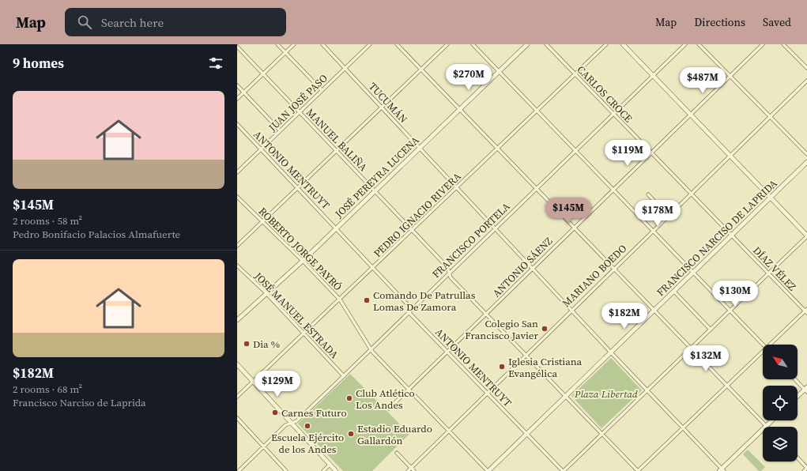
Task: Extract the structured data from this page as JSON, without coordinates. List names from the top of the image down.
{
  "streets": {
    "street": [
      "CARLOS CROCE",
      "JUAN JOSÉ PASO",
      "TUCUMÁN",
      "MANUEL BALIÑA",
      "ANTONIO MENTRUYT",
      "JOSÉ PEREYRA LUCENA",
      "PEDRO IGNACIO RIVERA",
      "FRANCISCO NARCISO DE LAPRIDA",
      "FRANCISCO PORTELA",
      "ROBERTO JORGE PAYRÓ",
      "ANTONIO SÁENZ",
      "DÍAZ VÉLEZ",
      "MARIANO BOEDO",
      "JOSÉ MANUEL ESTRADA"
    ]
  },
  "crossings": [
    ["CARLOS CROCE", "PEDRO IGNACIO RIVERA"],
    ["CARLOS CROCE", "FRANCISCO NARCISO DE LAPRIDA"],
    ["CARLOS CROCE", "FRANCISCO PORTELA"],
    ["CARLOS CROCE", "ANTONIO SÁENZ"],
    ["CARLOS CROCE", "DÍAZ VÉLEZ"],
    ["CARLOS CROCE", "MARIANO BOEDO"],
    ["JUAN JOSÉ PASO", "TUCUMÁN"],
    ["JUAN JOSÉ PASO", "MANUEL BALIÑA"],
    ["JUAN JOSÉ PASO", "ANTONIO MENTRUYT"],
    ["TUCUMÁN", "JOSÉ PEREYRA LUCENA"],
    ["TUCUMÁN", "PEDRO IGNACIO RIVERA"],
    ["TUCUMÁN", "FRANCISCO NARCISO DE LAPRIDA"],
    ["TUCUMÁN", "FRANCISCO PORTELA"],
    ["TUCUMÁN", "ANTONIO SÁENZ"],
    ["TUCUMÁN", "MARIANO BOEDO"],
    ["MANUEL BALIÑA", "JOSÉ PEREYRA LUCENA"],
    ["MANUEL BALIÑA", "PEDRO IGNACIO RIVERA"],
    ["MANUEL BALIÑA", "FRANCISCO NARCISO DE LAPRIDA"],
    ["MANUEL BALIÑA", "FRANCISCO PORTELA"],
    ["MANUEL BALIÑA", "ANTONIO SÁENZ"],
    ["MANUEL BALIÑA", "MARIANO BOEDO"],
    ["ANTONIO MENTRUYT", "JOSÉ PEREYRA LUCENA"],
    ["ANTONIO MENTRUYT", "PEDRO IGNACIO RIVERA"],
    ["ANTONIO MENTRUYT", "FRANCISCO NARCISO DE LAPRIDA"],
    ["ANTONIO MENTRUYT", "FRANCISCO PORTELA"],
    ["ANTONIO MENTRUYT", "ANTONIO SÁENZ"],
    ["ANTONIO MENTRUYT", "MARIANO BOEDO"],
    ["JOSÉ PEREYRA LUCENA", "ROBERTO JORGE PAYRÓ"],
    ["JOSÉ PEREYRA LUCENA", "JOSÉ MANUEL ESTRADA"],
    ["PEDRO IGNACIO RIVERA", "ROBERTO JORGE PAYRÓ"],
    ["PEDRO IGNACIO RIVERA", "JOSÉ MANUEL ESTRADA"],
    ["FRANCISCO NARCISO DE LAPRIDA", "ROBERTO JORGE PAYRÓ"],
    ["FRANCISCO NARCISO DE LAPRIDA", "DÍAZ VÉLEZ"],
    ["FRANCISCO PORTELA", "ROBERTO JORGE PAYRÓ"],
    ["FRANCISCO PORTELA", "JOSÉ MANUEL ESTRADA"],
    ["ROBERTO JORGE PAYRÓ", "ANTONIO SÁENZ"],
    ["ROBERTO JORGE PAYRÓ", "MARIANO BOEDO"]
  ],
  "parks": ["Plaza Libertad"],
  "places": [
    "Comando De Patrullas Lomas De Zamora",
    "Colegio San Francisco Javier",
    "Dia %",
    "Iglesia Cristiana Evangélica",
    "Club Atlético Los Andes",
    "Carnes Futuro",
    "Escuela Ejército de los Andes",
    "Estadio Eduardo Gallardón"
  ],
  "north": "top left",
  "page": {
    "header": "Map",
    "search": "Search here",
    "nav": ["Map", "Directions", "Saved"],
    "heading": "9 homes",
    "price": [
      "$270M",
      "$487M",
      "$119M",
      "$145M",
      "$178M",
      "$130M",
      "$182M",
      "$132M",
      "$129M"
    ],
    "list": [
      {
        "name": "$145M",
        "note": "2 rooms · 58 m² · Pedro Bonifacio Palacios Almafuerte"
      },
      {
        "name": "$182M",
        "note": "2 rooms · 68 m² · Francisco Narciso de Laprida"
      }
    ]
  }
}
